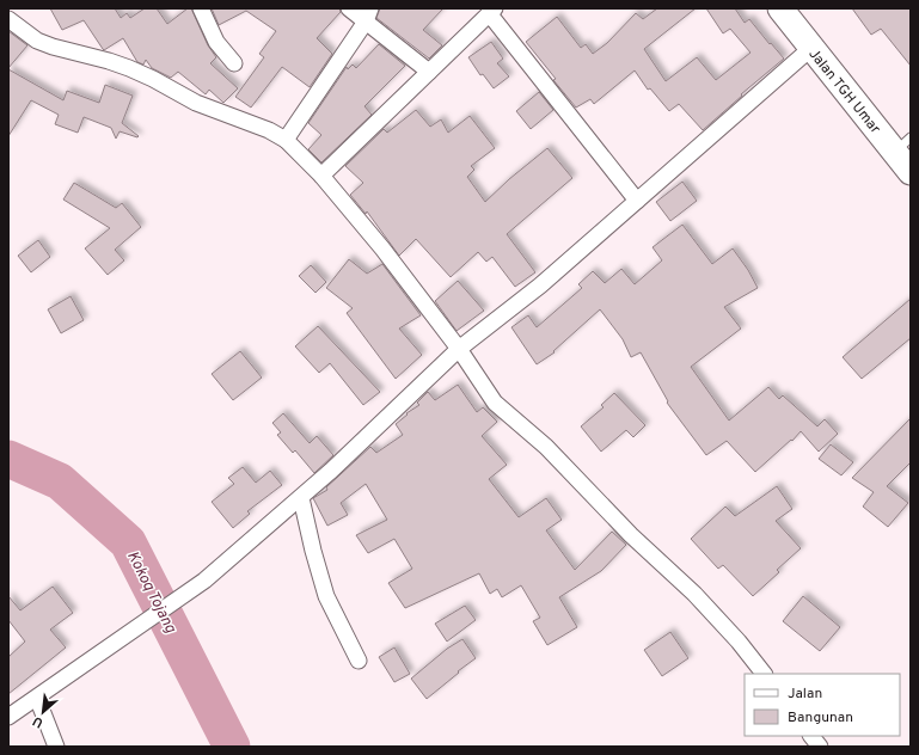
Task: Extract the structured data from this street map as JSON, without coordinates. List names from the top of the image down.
{
  "streets": {
    "main road": ["Jalan TGH Umar"]
  },
  "water": ["Kokoq Tojang"],
  "legend": ["Jalan", "Bangunan"],
  "north": "bottom left"
}
